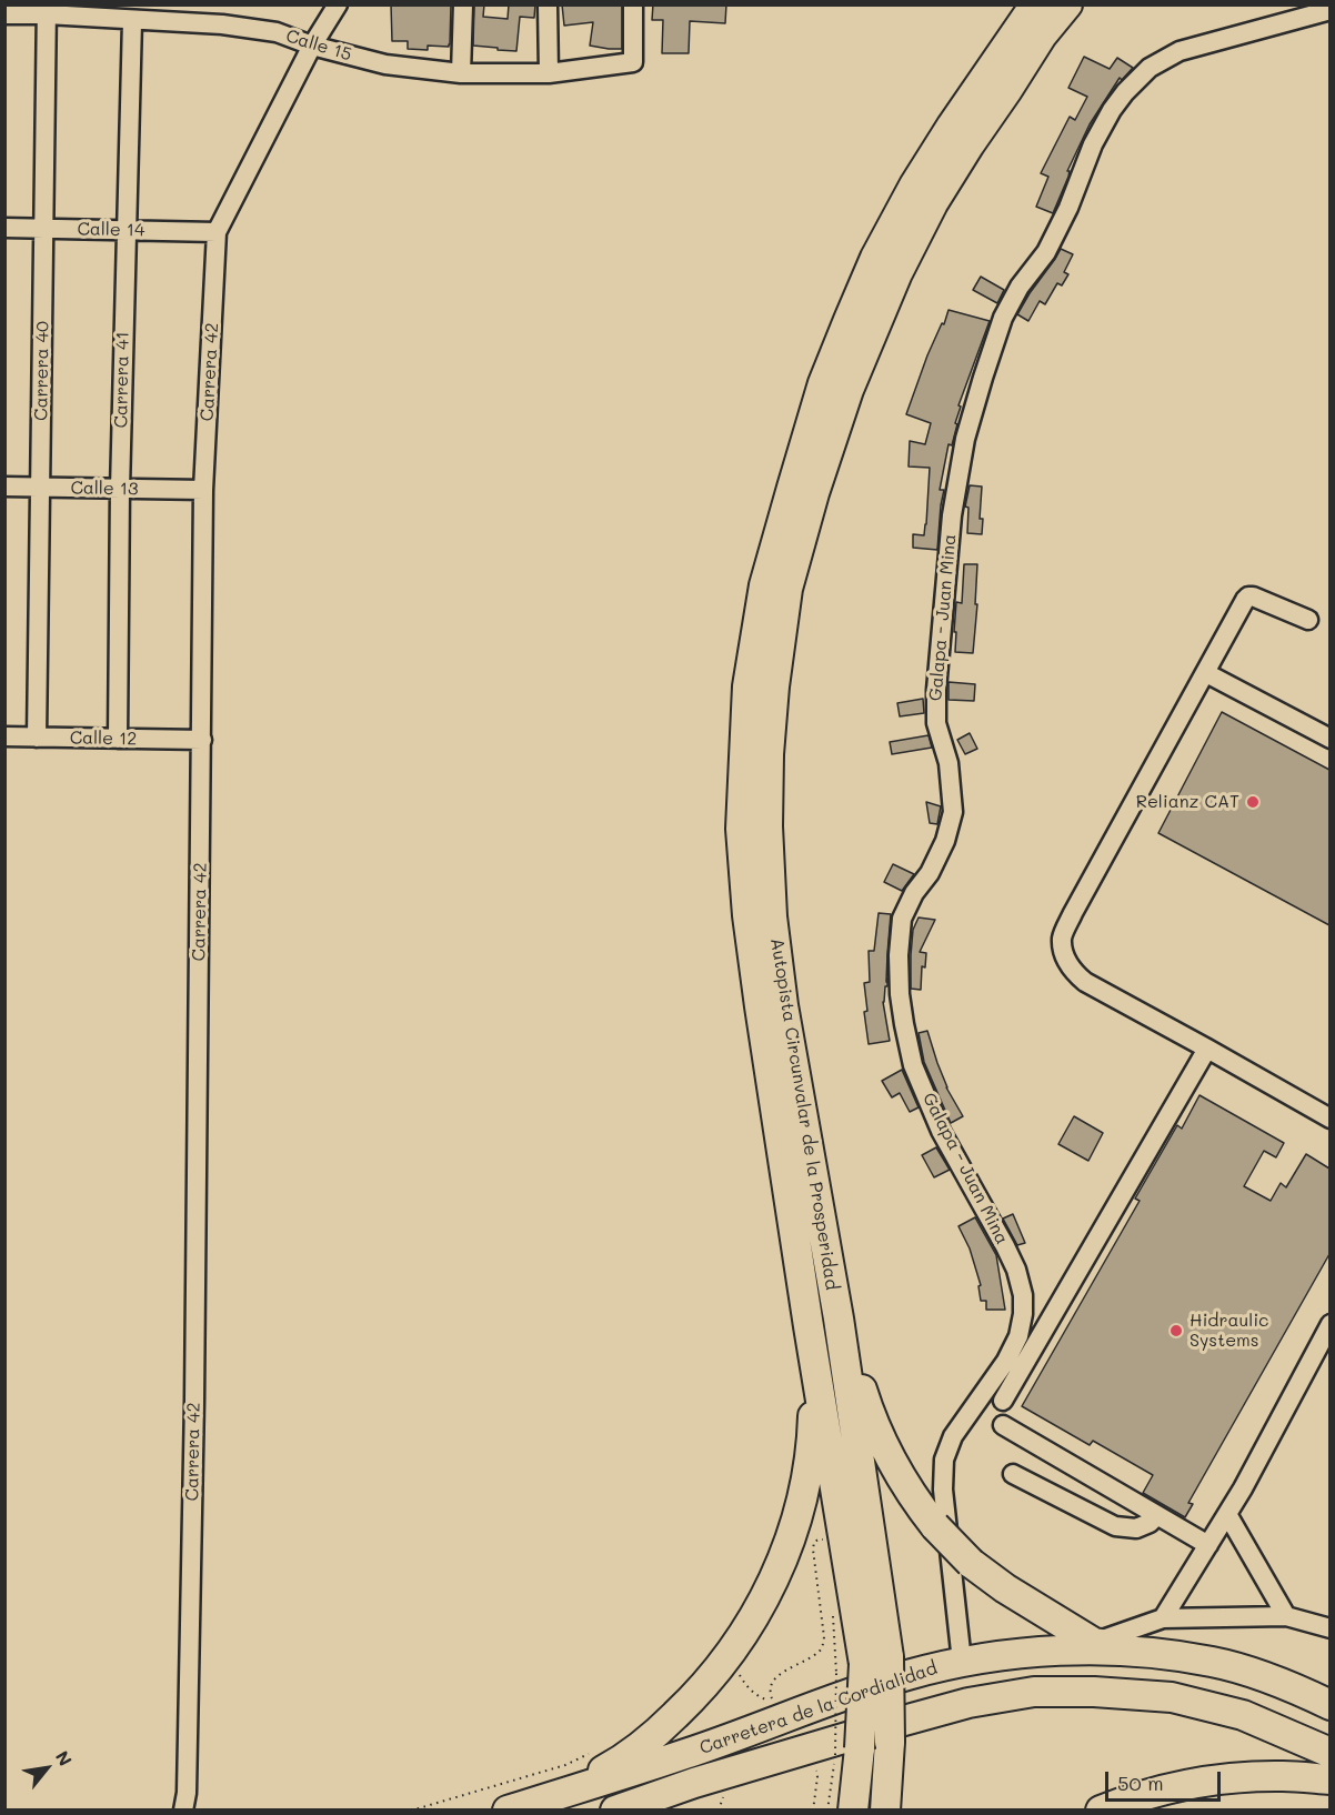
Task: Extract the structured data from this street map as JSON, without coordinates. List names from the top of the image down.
{
  "streets": {
    "highway": ["Autopista Circunvalar de la Prosperidad", "Carretera de la Cordialidad"],
    "street": [
      "Calle 15",
      "Calle 14",
      "Carrera 40",
      "Carrera 42",
      "Carrera 41",
      "Calle 13",
      "Galapa - Juan Mina",
      "Calle 12"
    ]
  },
  "crossings": [
    ["Calle 15", "Carrera 40"],
    ["Calle 15", "Carrera 42"],
    ["Calle 15", "Carrera 41"],
    ["Calle 14", "Carrera 40"],
    ["Calle 14", "Carrera 42"],
    ["Calle 14", "Carrera 41"],
    ["Carrera 40", "Calle 13"],
    ["Carrera 40", "Calle 12"],
    ["Carrera 42", "Calle 13"],
    ["Carrera 42", "Calle 12"],
    ["Carrera 41", "Calle 13"],
    ["Carrera 41", "Calle 12"],
    ["Galapa - Juan Mina", "Carretera de la Cordialidad"]
  ],
  "places": ["Relianz CAT", "Hidraulic Systems"],
  "scale_bar": "50 m",
  "north": "top right"
}
